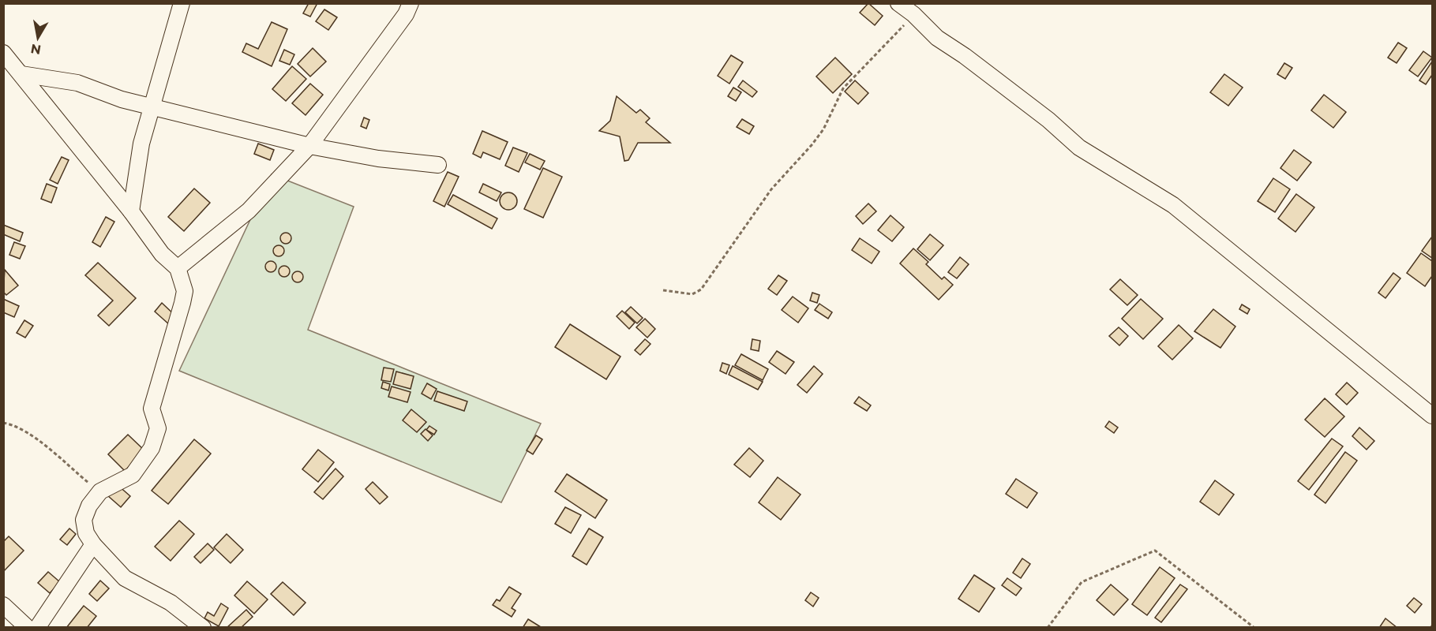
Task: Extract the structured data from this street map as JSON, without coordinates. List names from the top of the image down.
{
  "north": "bottom"
}
